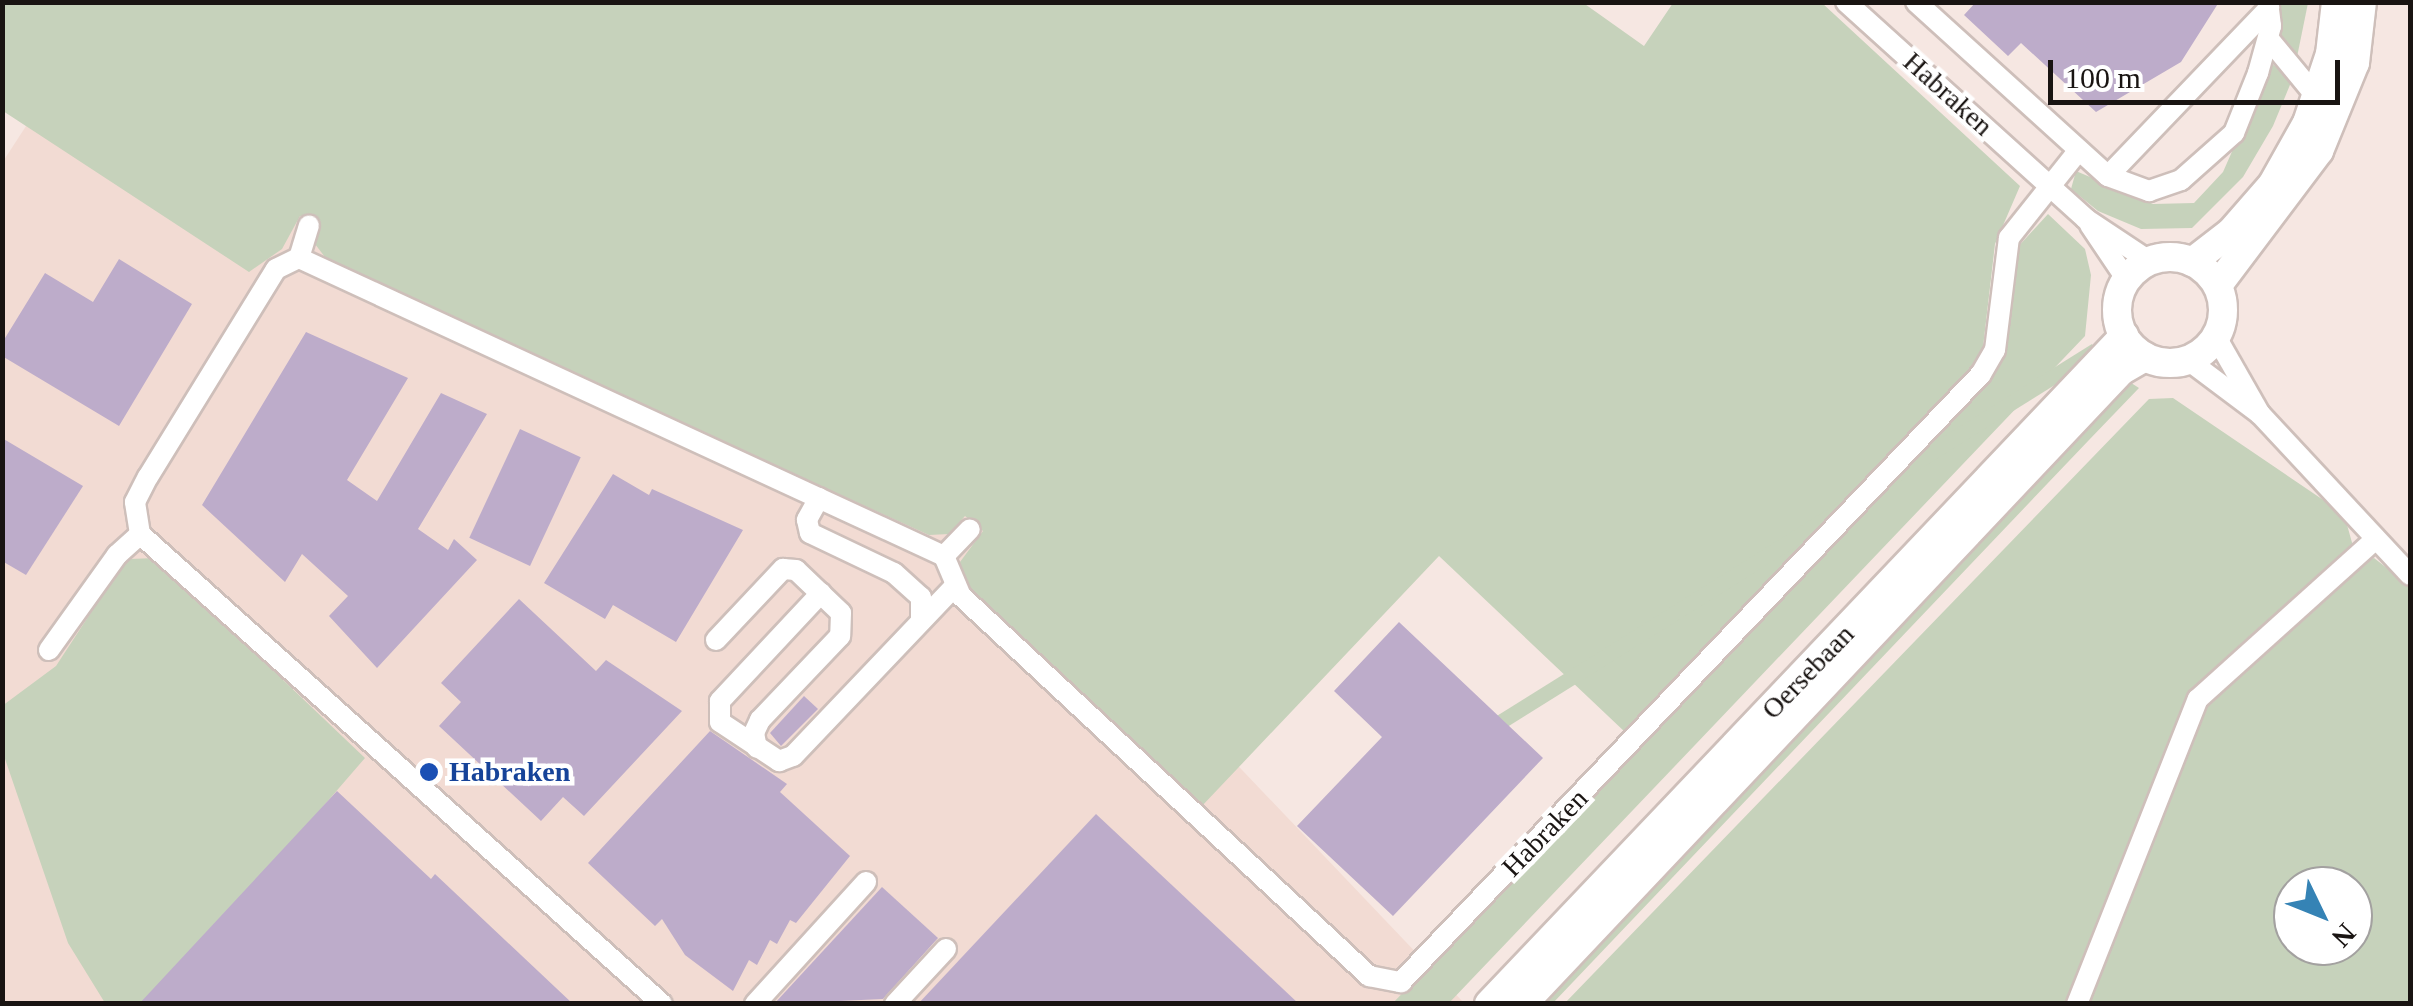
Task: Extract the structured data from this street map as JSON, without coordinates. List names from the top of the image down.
{
  "streets": {
    "main road": ["Oersebaan"],
    "street": ["Habraken"]
  },
  "crossings": [
    ["Habraken", "Oersebaan"]
  ],
  "places": ["Habraken"],
  "scale_bar": "100 m",
  "north": "bottom right"
}
